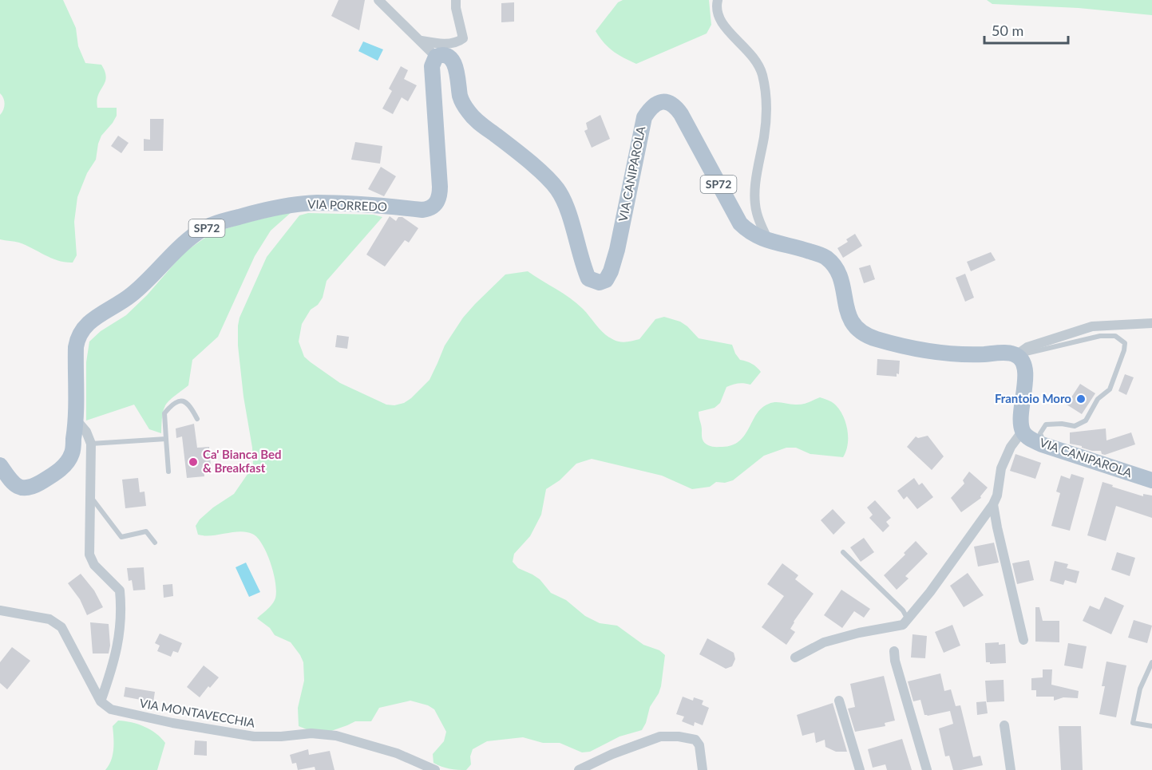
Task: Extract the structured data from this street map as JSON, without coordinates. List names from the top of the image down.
{
  "streets": {
    "main road": ["VIA CANIPAROLA", "SP72", "VIA PORREDO"],
    "street": ["VIA MONTAVECCHIA"]
  },
  "crossings": [
    ["VIA CANIPAROLA", "VIA PORREDO"]
  ],
  "places": ["Frantoio Moro", "Ca' Bianca Bed & Breakfast"],
  "scale_bar": "50 m"
}
